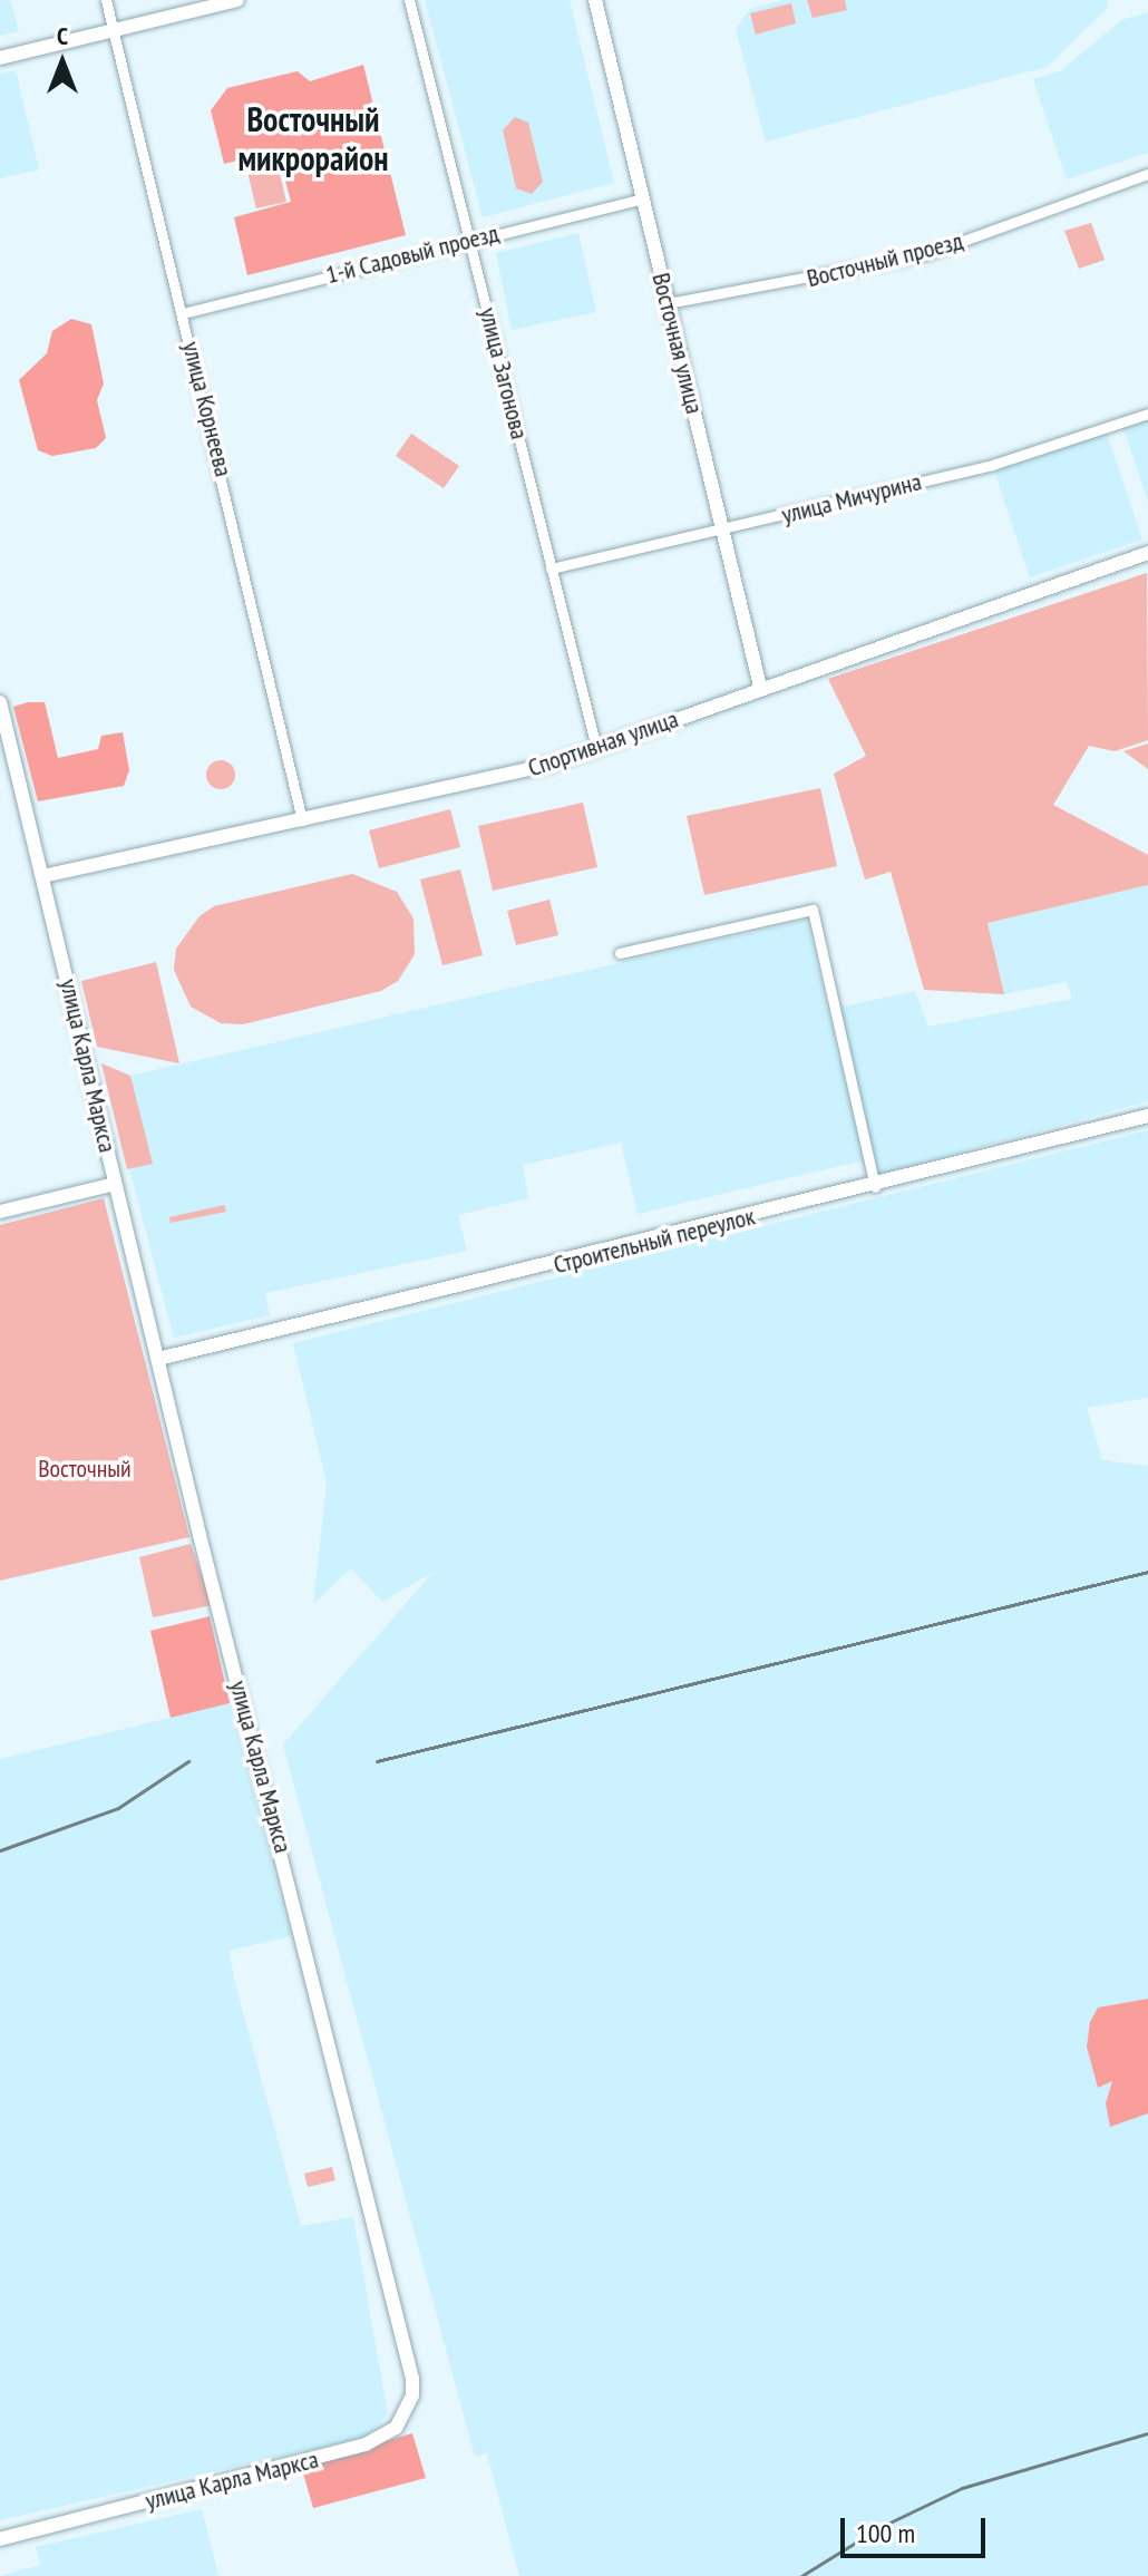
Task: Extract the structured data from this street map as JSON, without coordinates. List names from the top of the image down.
{
  "streets": {
    "street": [
      "1-й Садовый проезд",
      "Восточный проезд",
      "Восточная улица",
      "улица Загонова",
      "улица Корнеева",
      "улица Мичурина",
      "Спортивная улица",
      "улица Карла Маркса",
      "Строительный переулок"
    ]
  },
  "crossings": [
    ["1-й Садовый проезд", "Восточная улица"],
    ["1-й Садовый проезд", "улица Загонова"],
    ["1-й Садовый проезд", "улица Корнеева"],
    ["Восточный проезд", "Восточная улица"],
    ["Восточная улица", "улица Мичурина"],
    ["Восточная улица", "Спортивная улица"],
    ["улица Загонова", "улица Мичурина"],
    ["улица Загонова", "Спортивная улица"],
    ["улица Корнеева", "Спортивная улица"],
    ["Спортивная улица", "улица Карла Маркса"],
    ["улица Карла Маркса", "Строительный переулок"]
  ],
  "districts": ["Восточный микрорайон"],
  "parks": ["Восточный"],
  "scale_bar": "100 m",
  "north": "top"
}
